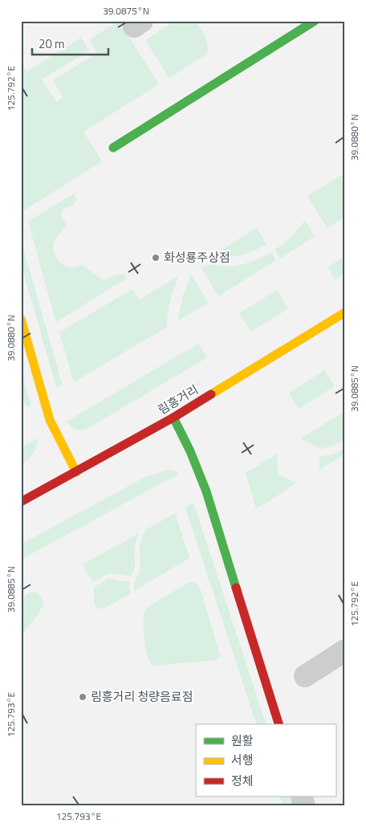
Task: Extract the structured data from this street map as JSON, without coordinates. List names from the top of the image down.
{
  "streets": {
    "street": ["림흥거리"]
  },
  "places": ["화성룡주상점", "림흥거리 청량음료점"],
  "legend": ["원활", "서행", "정체"],
  "scale_bar": "20 m",
  "coordinates": [
    "39.0875°N",
    "125.792°E",
    "39.0880°N",
    "39.0885°N",
    "125.793°E"
  ]
}
